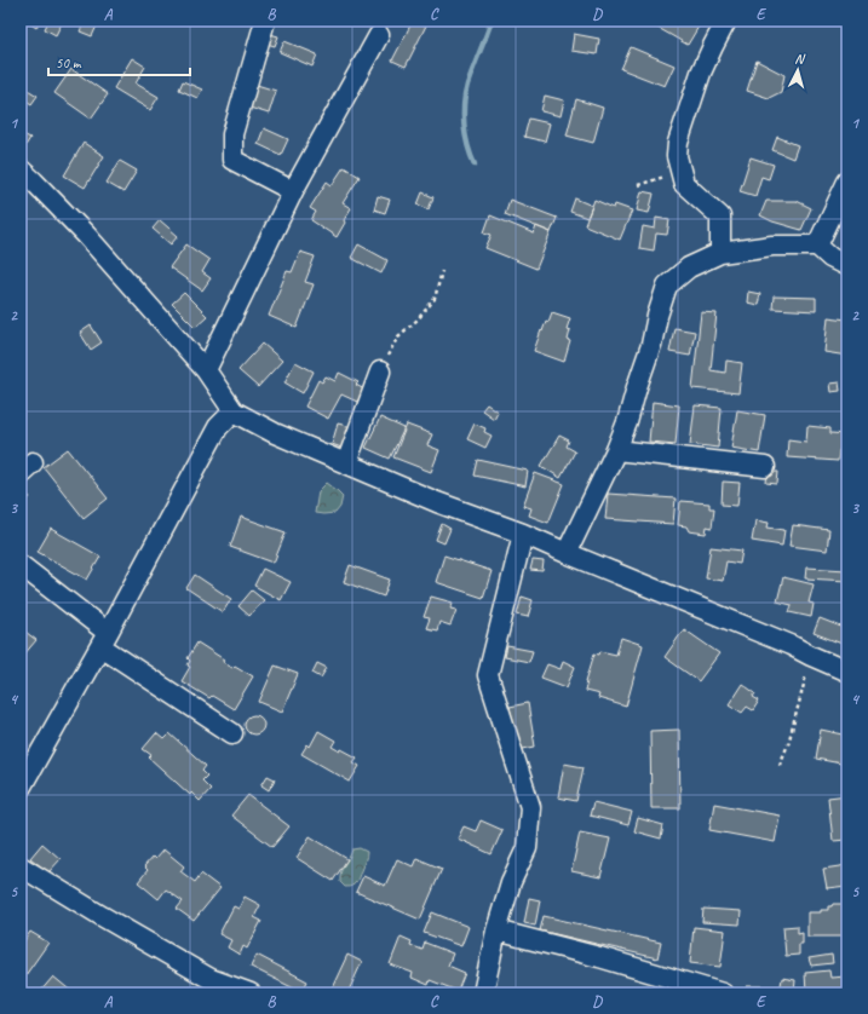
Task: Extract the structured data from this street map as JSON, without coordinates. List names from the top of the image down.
{
  "scale_bar": "50 m",
  "north": "top",
  "grid": {
    "columns": [
      "A",
      "B",
      "C",
      "D",
      "E"
    ],
    "rows": [
      "1",
      "2",
      "3",
      "4",
      "5"
    ]
  }
}
